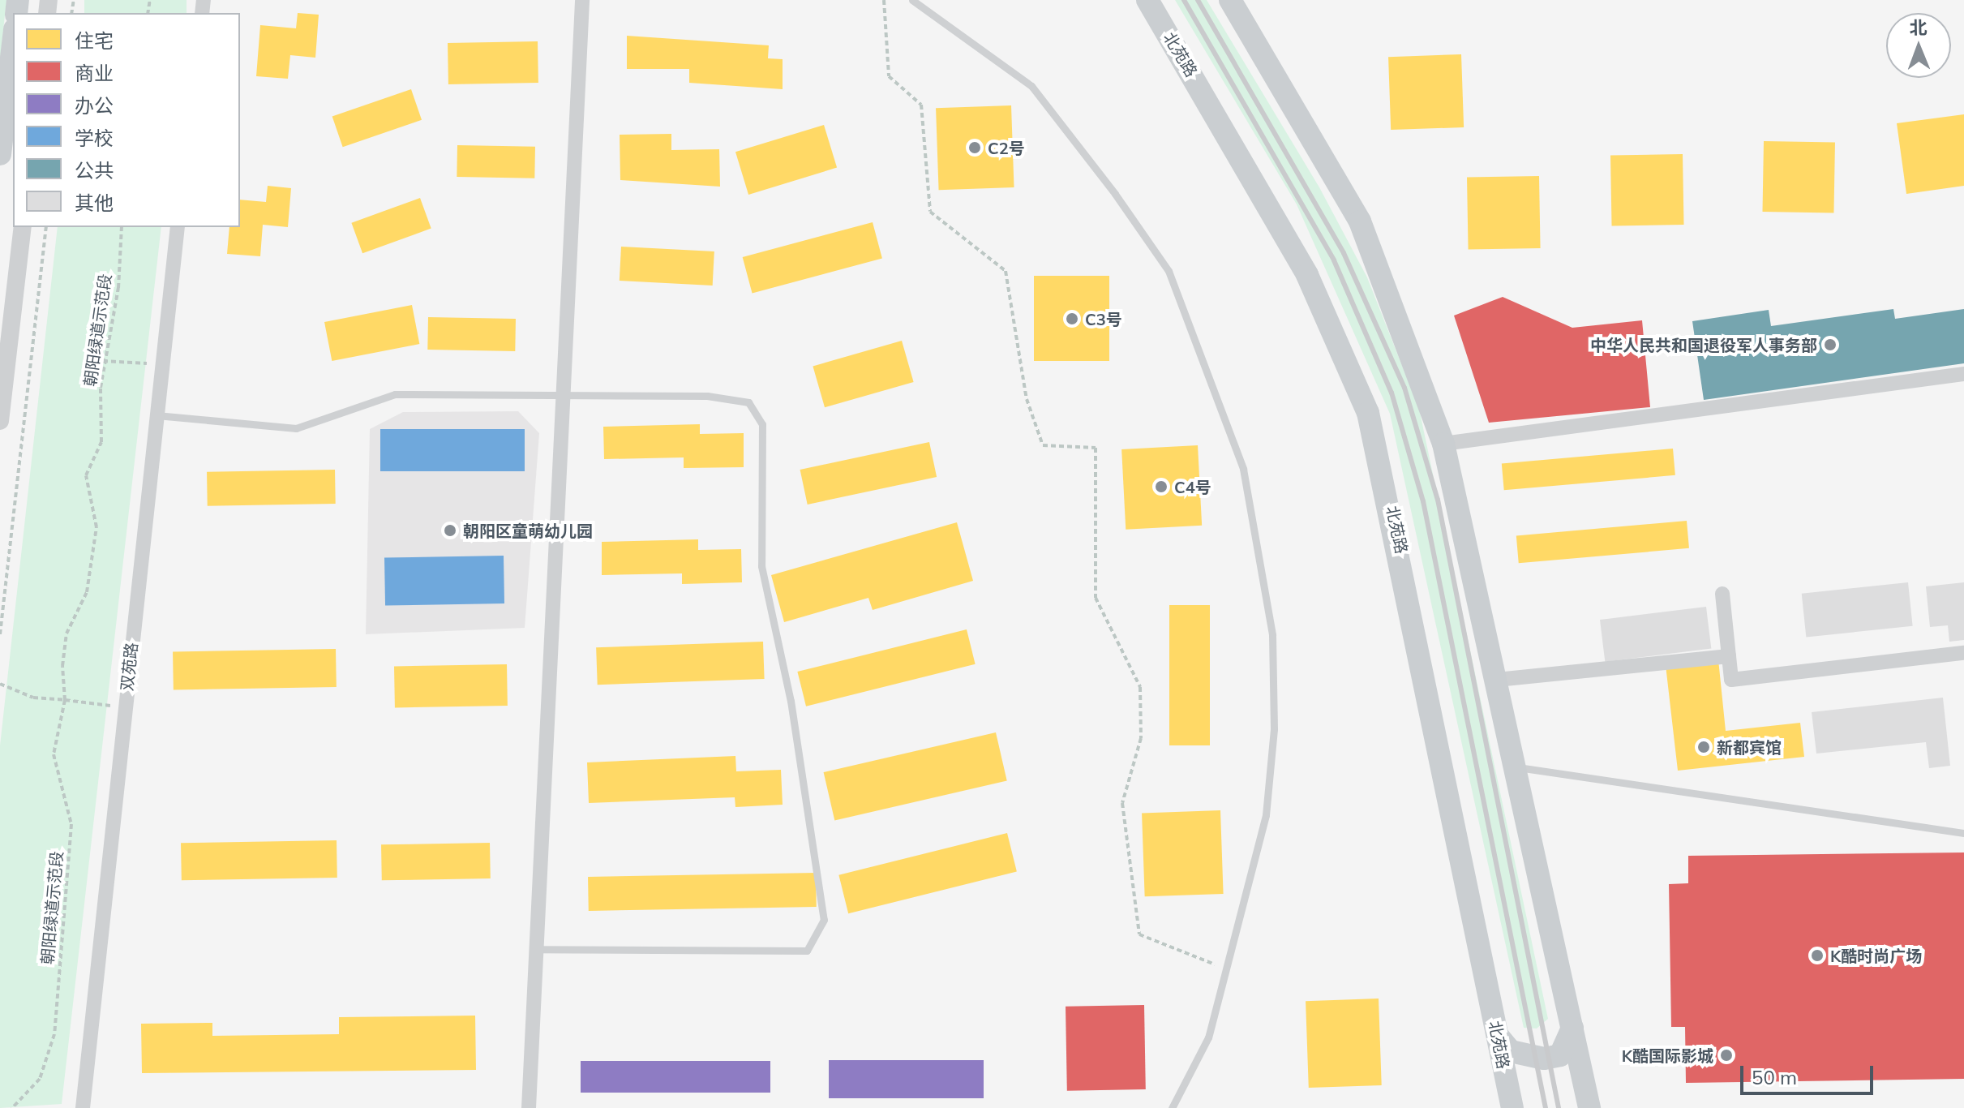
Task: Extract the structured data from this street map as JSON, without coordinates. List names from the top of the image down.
{
  "streets": {
    "main road": ["北苑路"],
    "street": ["双苑路"],
    "path": ["朝阳绿道示范段"]
  },
  "places": [
    "C2号",
    "C3号",
    "中华人民共和国退役军人事务部",
    "C4号",
    "朝阳区童萌幼儿园",
    "新都宾馆",
    "K酷时尚广场",
    "K酷国际影城"
  ],
  "legend": [
    "住宅",
    "商业",
    "办公",
    "学校",
    "公共",
    "其他"
  ],
  "scale_bar": "50 m",
  "north": "top"
}
